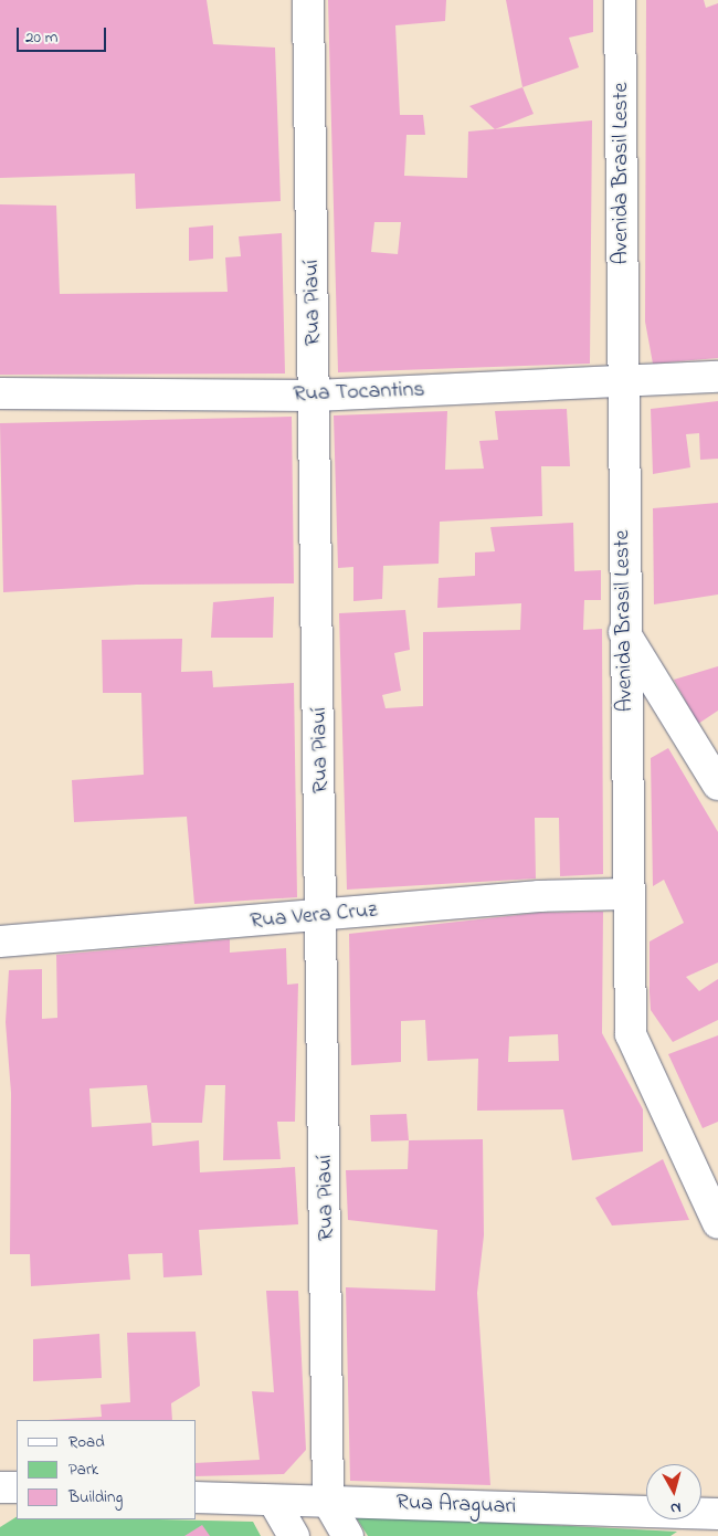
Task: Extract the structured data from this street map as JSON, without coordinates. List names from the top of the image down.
{
  "streets": {
    "street": [
      "Avenida Brasil Leste",
      "Rua Piauí",
      "Rua Tocantins",
      "Rua Vera Cruz",
      "Rua Araguari"
    ]
  },
  "crossings": [
    ["Avenida Brasil Leste", "Rua Tocantins"],
    ["Avenida Brasil Leste", "Rua Vera Cruz"],
    ["Rua Piauí", "Rua Tocantins"],
    ["Rua Piauí", "Rua Vera Cruz"],
    ["Rua Piauí", "Rua Araguari"]
  ],
  "legend": ["Road", "Park", "Building"],
  "scale_bar": "20 m",
  "north": "bottom"
}
